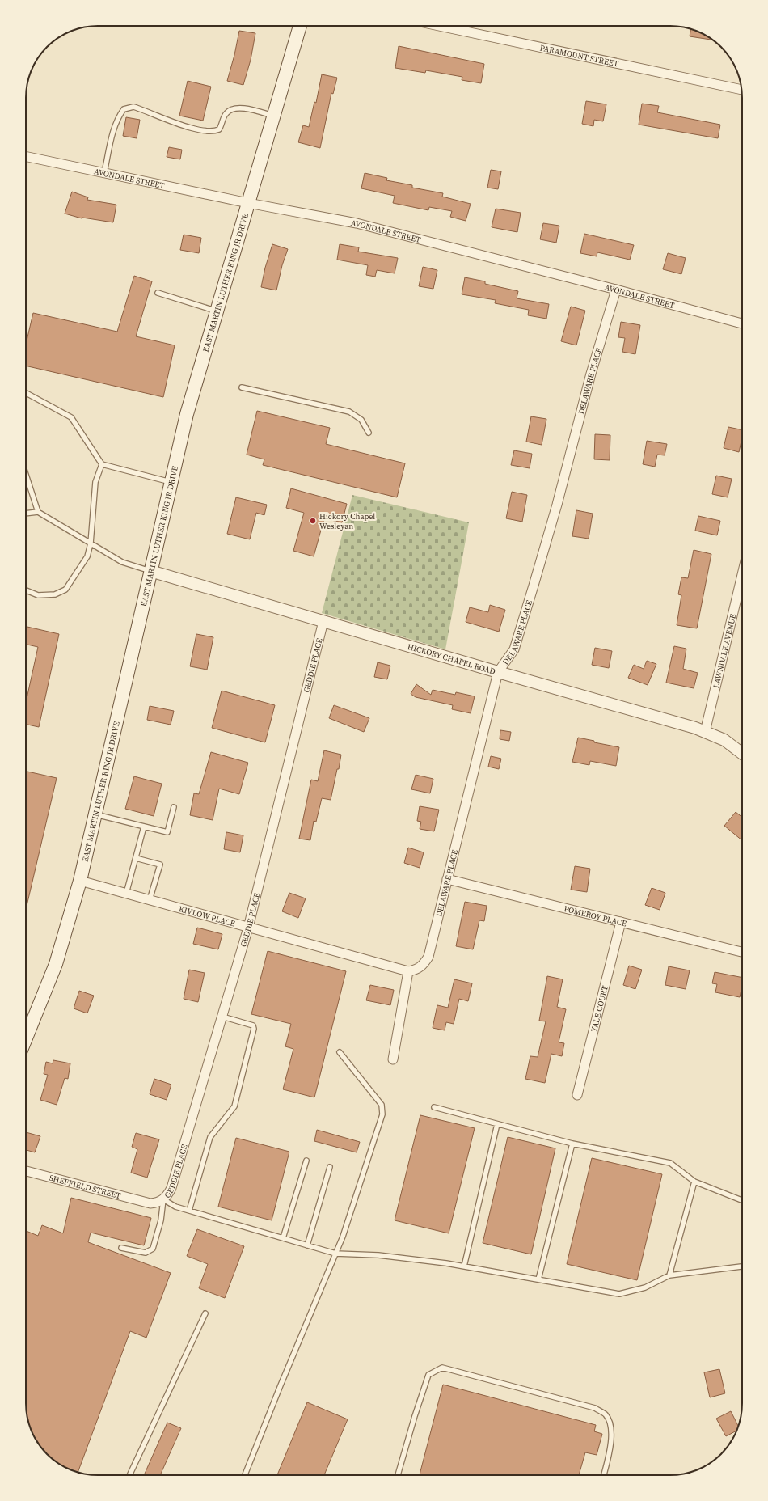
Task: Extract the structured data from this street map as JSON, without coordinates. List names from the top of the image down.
{
  "streets": {
    "main road": ["EAST MARTIN LUTHER KING JR DRIVE"],
    "street": [
      "PARAMOUNT STREET",
      "AVONDALE STREET",
      "DELAWARE PLACE",
      "LAWNDALE AVENUE",
      "HICKORY CHAPEL ROAD",
      "GEDDIE PLACE",
      "KIVLOW PLACE",
      "POMEROY PLACE",
      "YALE COURT",
      "SHEFFIELD STREET"
    ]
  },
  "crossings": [
    ["AVONDALE STREET", "EAST MARTIN LUTHER KING JR DRIVE"],
    ["AVONDALE STREET", "DELAWARE PLACE"],
    ["EAST MARTIN LUTHER KING JR DRIVE", "HICKORY CHAPEL ROAD"],
    ["EAST MARTIN LUTHER KING JR DRIVE", "KIVLOW PLACE"],
    ["DELAWARE PLACE", "HICKORY CHAPEL ROAD"],
    ["DELAWARE PLACE", "KIVLOW PLACE"],
    ["DELAWARE PLACE", "POMEROY PLACE"],
    ["LAWNDALE AVENUE", "HICKORY CHAPEL ROAD"],
    ["HICKORY CHAPEL ROAD", "GEDDIE PLACE"],
    ["GEDDIE PLACE", "KIVLOW PLACE"],
    ["GEDDIE PLACE", "SHEFFIELD STREET"],
    ["POMEROY PLACE", "YALE COURT"]
  ],
  "places": ["Hickory Chapel Wesleyan"]
}
